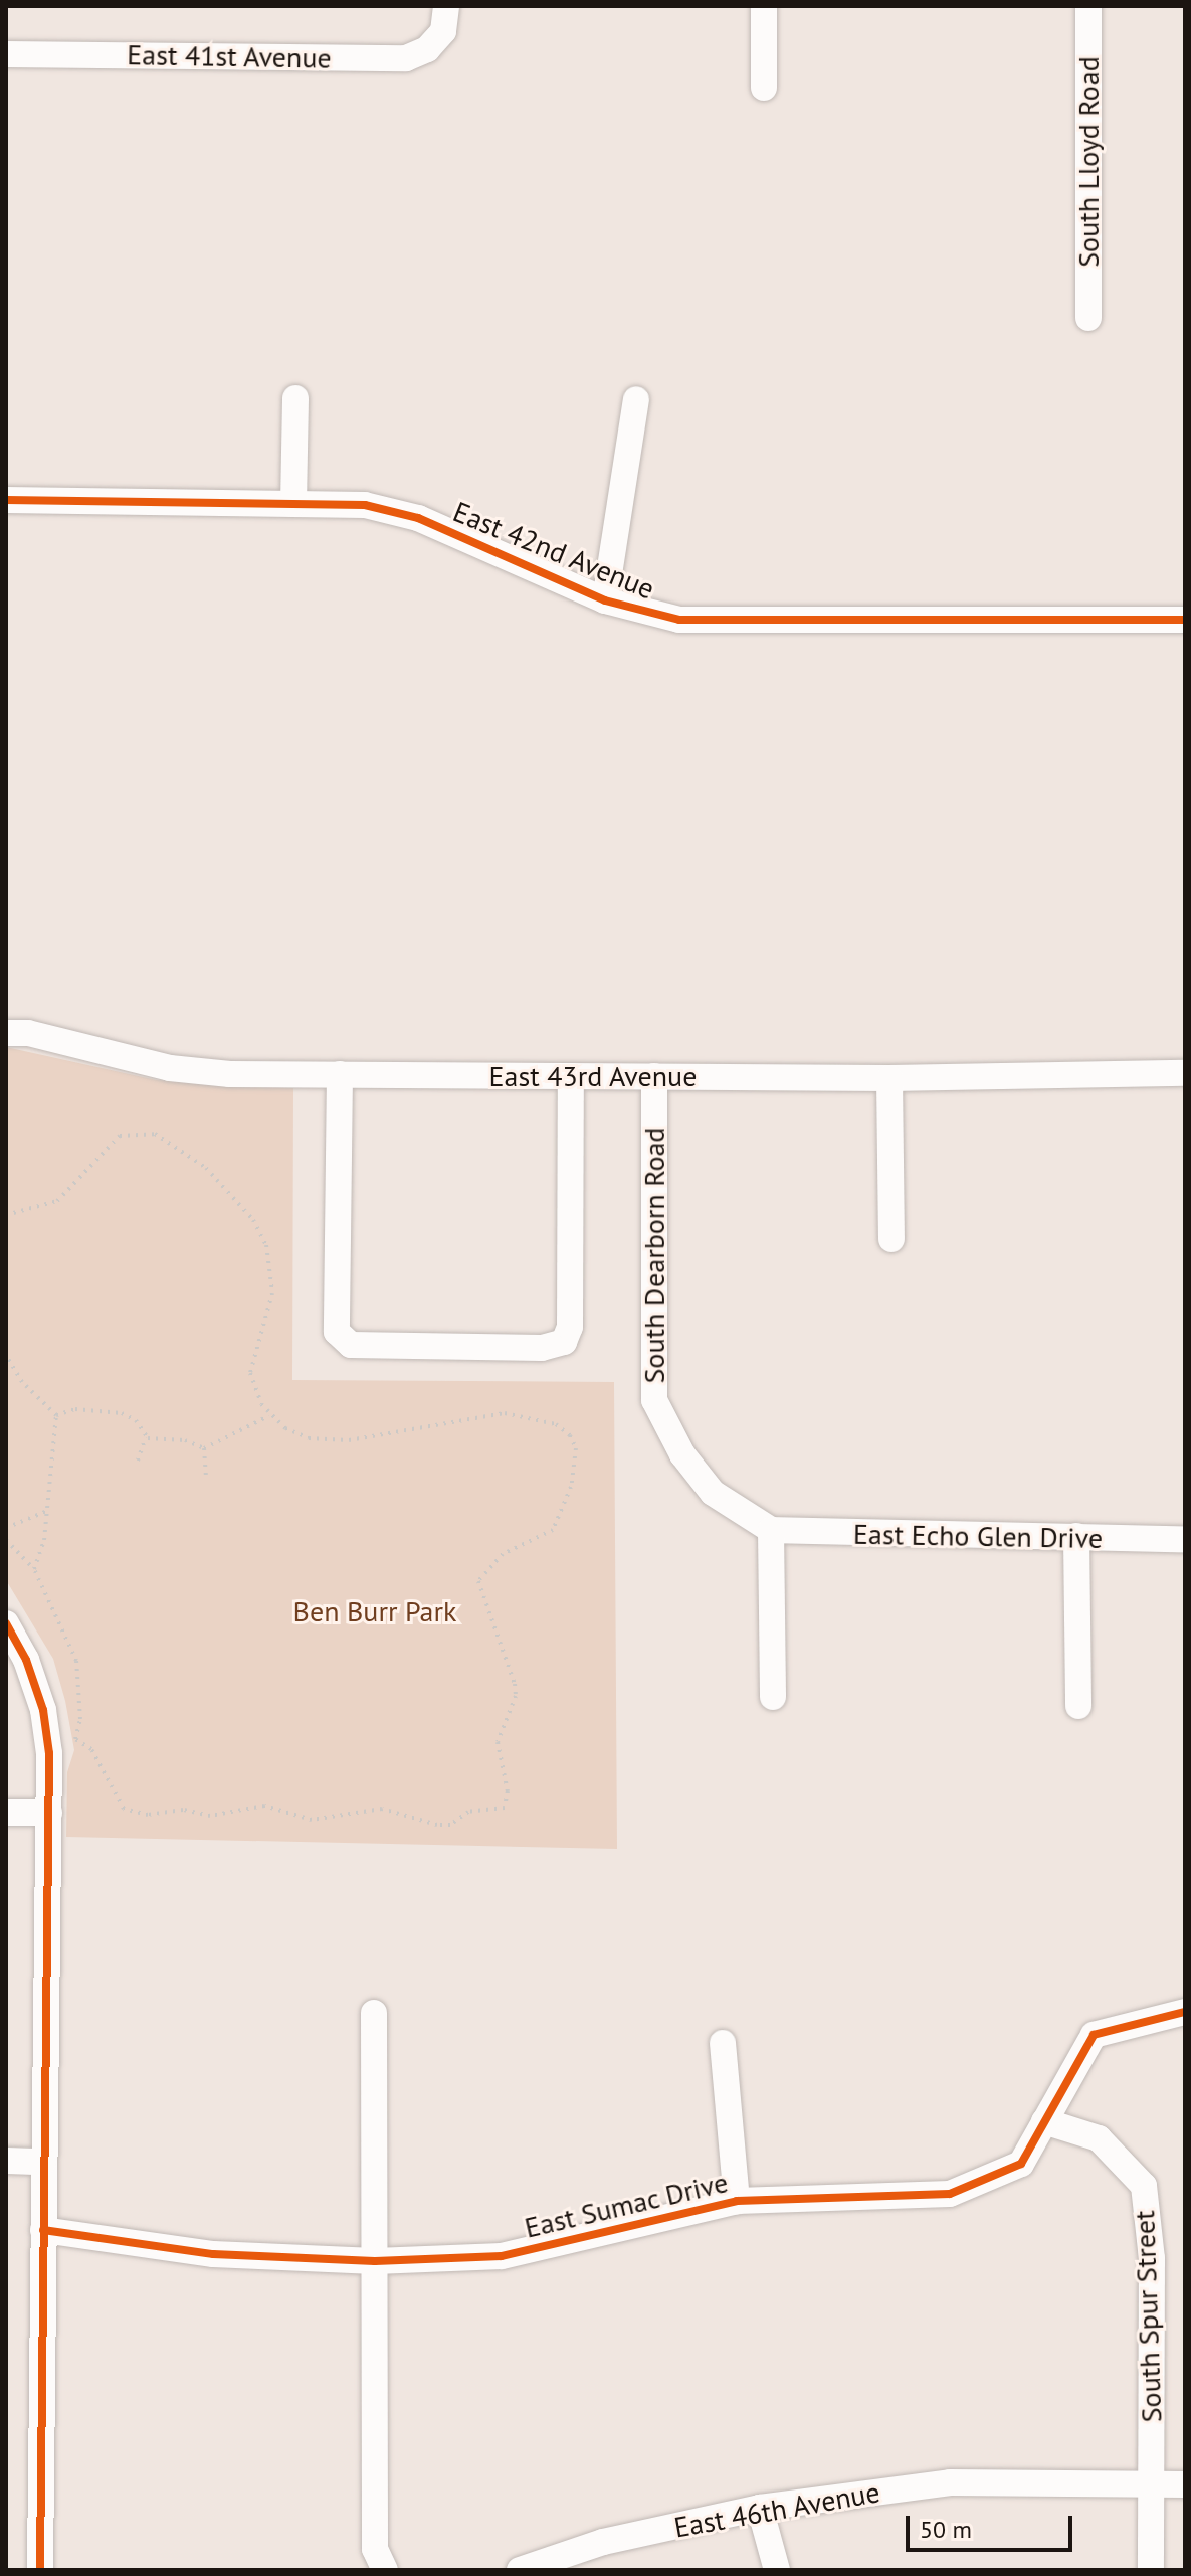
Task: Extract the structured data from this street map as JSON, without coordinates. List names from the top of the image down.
{
  "streets": {
    "street": [
      "East 41st Avenue",
      "South Lloyd Road",
      "East 42nd Avenue",
      "East 43rd Avenue",
      "South Dearborn Road",
      "East Echo Glen Drive",
      "East Sumac Drive",
      "South Spur Street",
      "East 46th Avenue"
    ]
  },
  "crossings": [
    ["East 43rd Avenue", "South Dearborn Road"],
    ["South Dearborn Road", "East Echo Glen Drive"],
    ["East Sumac Drive", "South Spur Street"],
    ["South Spur Street", "East 46th Avenue"]
  ],
  "parks": ["Ben Burr Park"],
  "scale_bar": "50 m"
}
